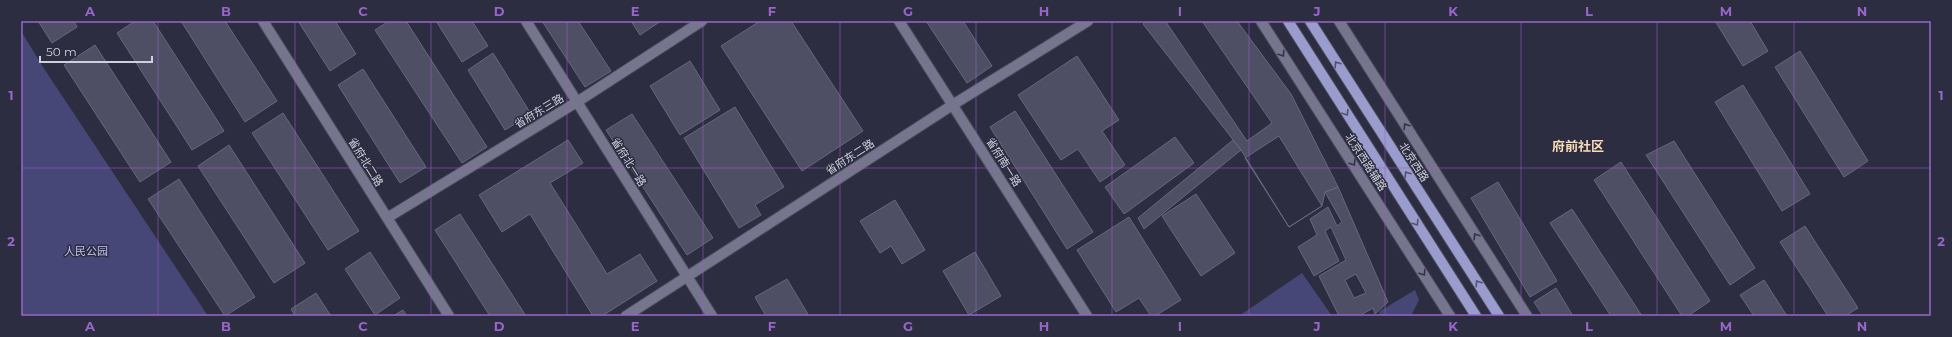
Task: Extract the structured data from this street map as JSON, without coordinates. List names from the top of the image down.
{
  "streets": {
    "main road": ["北京西路"],
    "street": [
      "省府东三路",
      "省府东二路",
      "省府北二路",
      "省府北一路",
      "省府南一路",
      "北京西路辅路"
    ]
  },
  "crossings": [
    ["省府东三路", "省府北二路"],
    ["省府东三路", "省府北一路"],
    ["省府东二路", "省府北一路"],
    ["省府东二路", "省府南一路"]
  ],
  "districts": ["府前社区"],
  "parks": ["人民公园"],
  "scale_bar": "50 m",
  "grid": {
    "columns": [
      "A",
      "B",
      "C",
      "D",
      "E",
      "F",
      "G",
      "H",
      "I",
      "J",
      "K",
      "L",
      "M",
      "N"
    ],
    "rows": ["1", "2"]
  }
}
